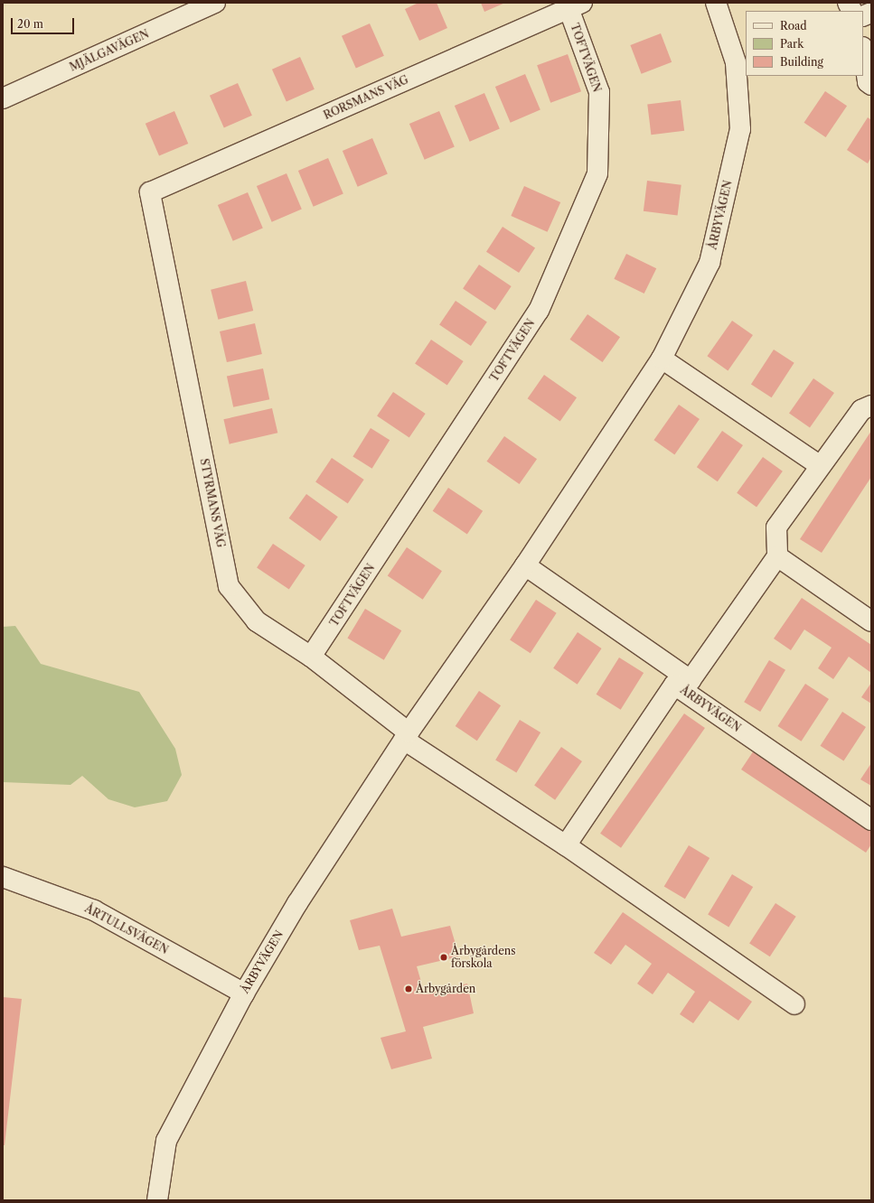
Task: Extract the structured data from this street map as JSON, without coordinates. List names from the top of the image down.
{
  "streets": {
    "street": [
      "MJÄLGAVÄGEN",
      "TOFTVÄGEN",
      "RORSMANS VÄG",
      "ÅRBYVÄGEN",
      "STYRMANS VÄG",
      "ÅRTULLSVÄGEN"
    ]
  },
  "crossings": [
    ["TOFTVÄGEN", "RORSMANS VÄG"],
    ["TOFTVÄGEN", "STYRMANS VÄG"],
    ["RORSMANS VÄG", "STYRMANS VÄG"],
    ["ÅRBYVÄGEN", "STYRMANS VÄG"],
    ["ÅRBYVÄGEN", "ÅRTULLSVÄGEN"]
  ],
  "places": ["Årbygårdens förskola", "Årbygården"],
  "legend": ["Road", "Park", "Building"],
  "scale_bar": "20 m"
}
